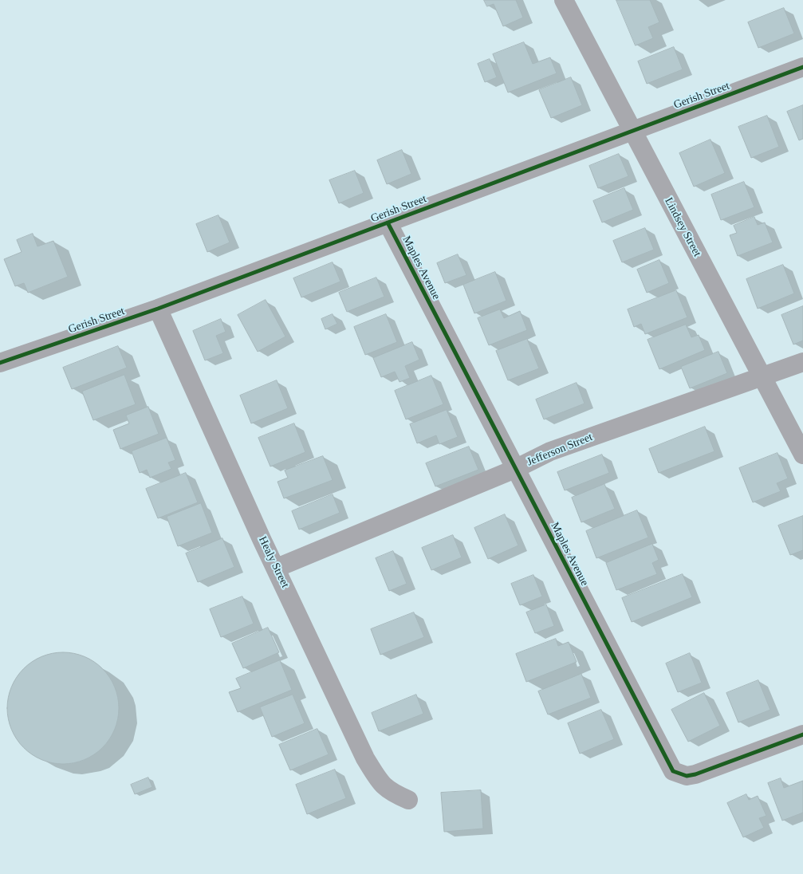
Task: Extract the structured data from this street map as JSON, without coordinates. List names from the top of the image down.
{
  "streets": {
    "street": [
      "Gerish Street",
      "Lindsey Street",
      "Maples Avenue",
      "Jefferson Street",
      "Healy Street"
    ]
  },
  "crossings": [
    ["Gerish Street", "Lindsey Street"],
    ["Gerish Street", "Maples Avenue"],
    ["Gerish Street", "Healy Street"],
    ["Lindsey Street", "Jefferson Street"],
    ["Maples Avenue", "Jefferson Street"],
    ["Jefferson Street", "Healy Street"]
  ]
}
